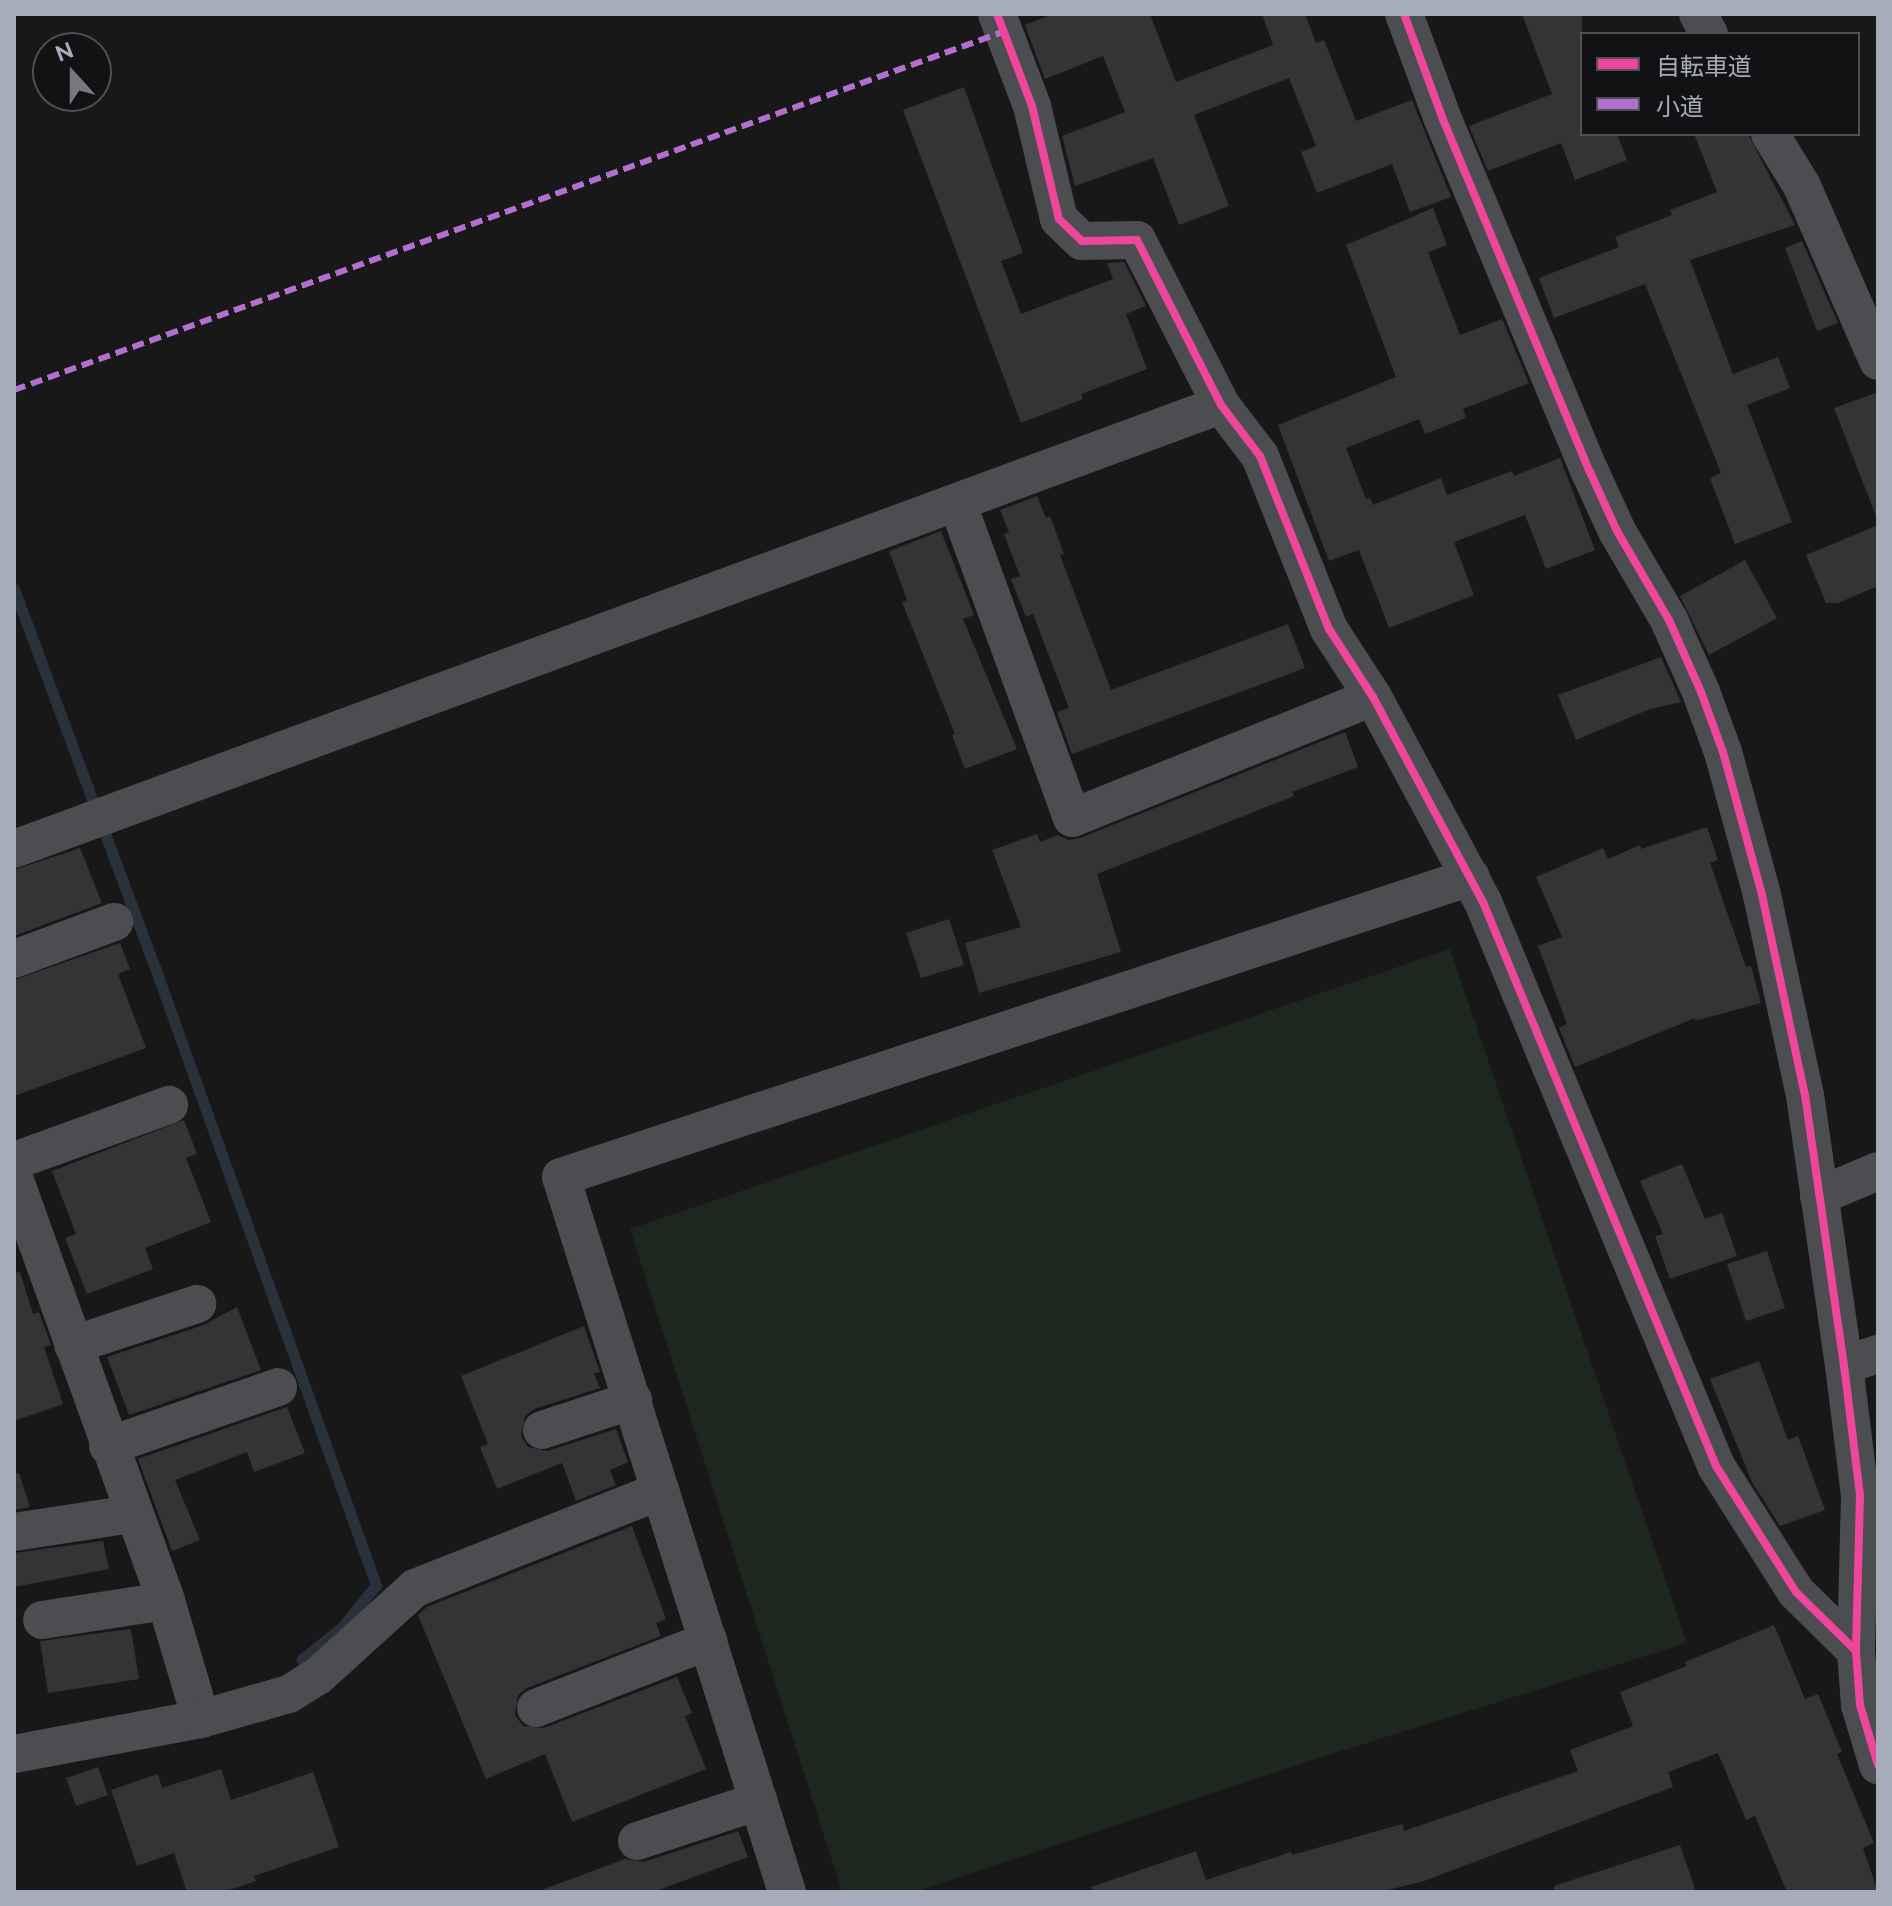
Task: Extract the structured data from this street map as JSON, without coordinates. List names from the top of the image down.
{
  "legend": ["自転車道", "小道"],
  "north": "top"
}
